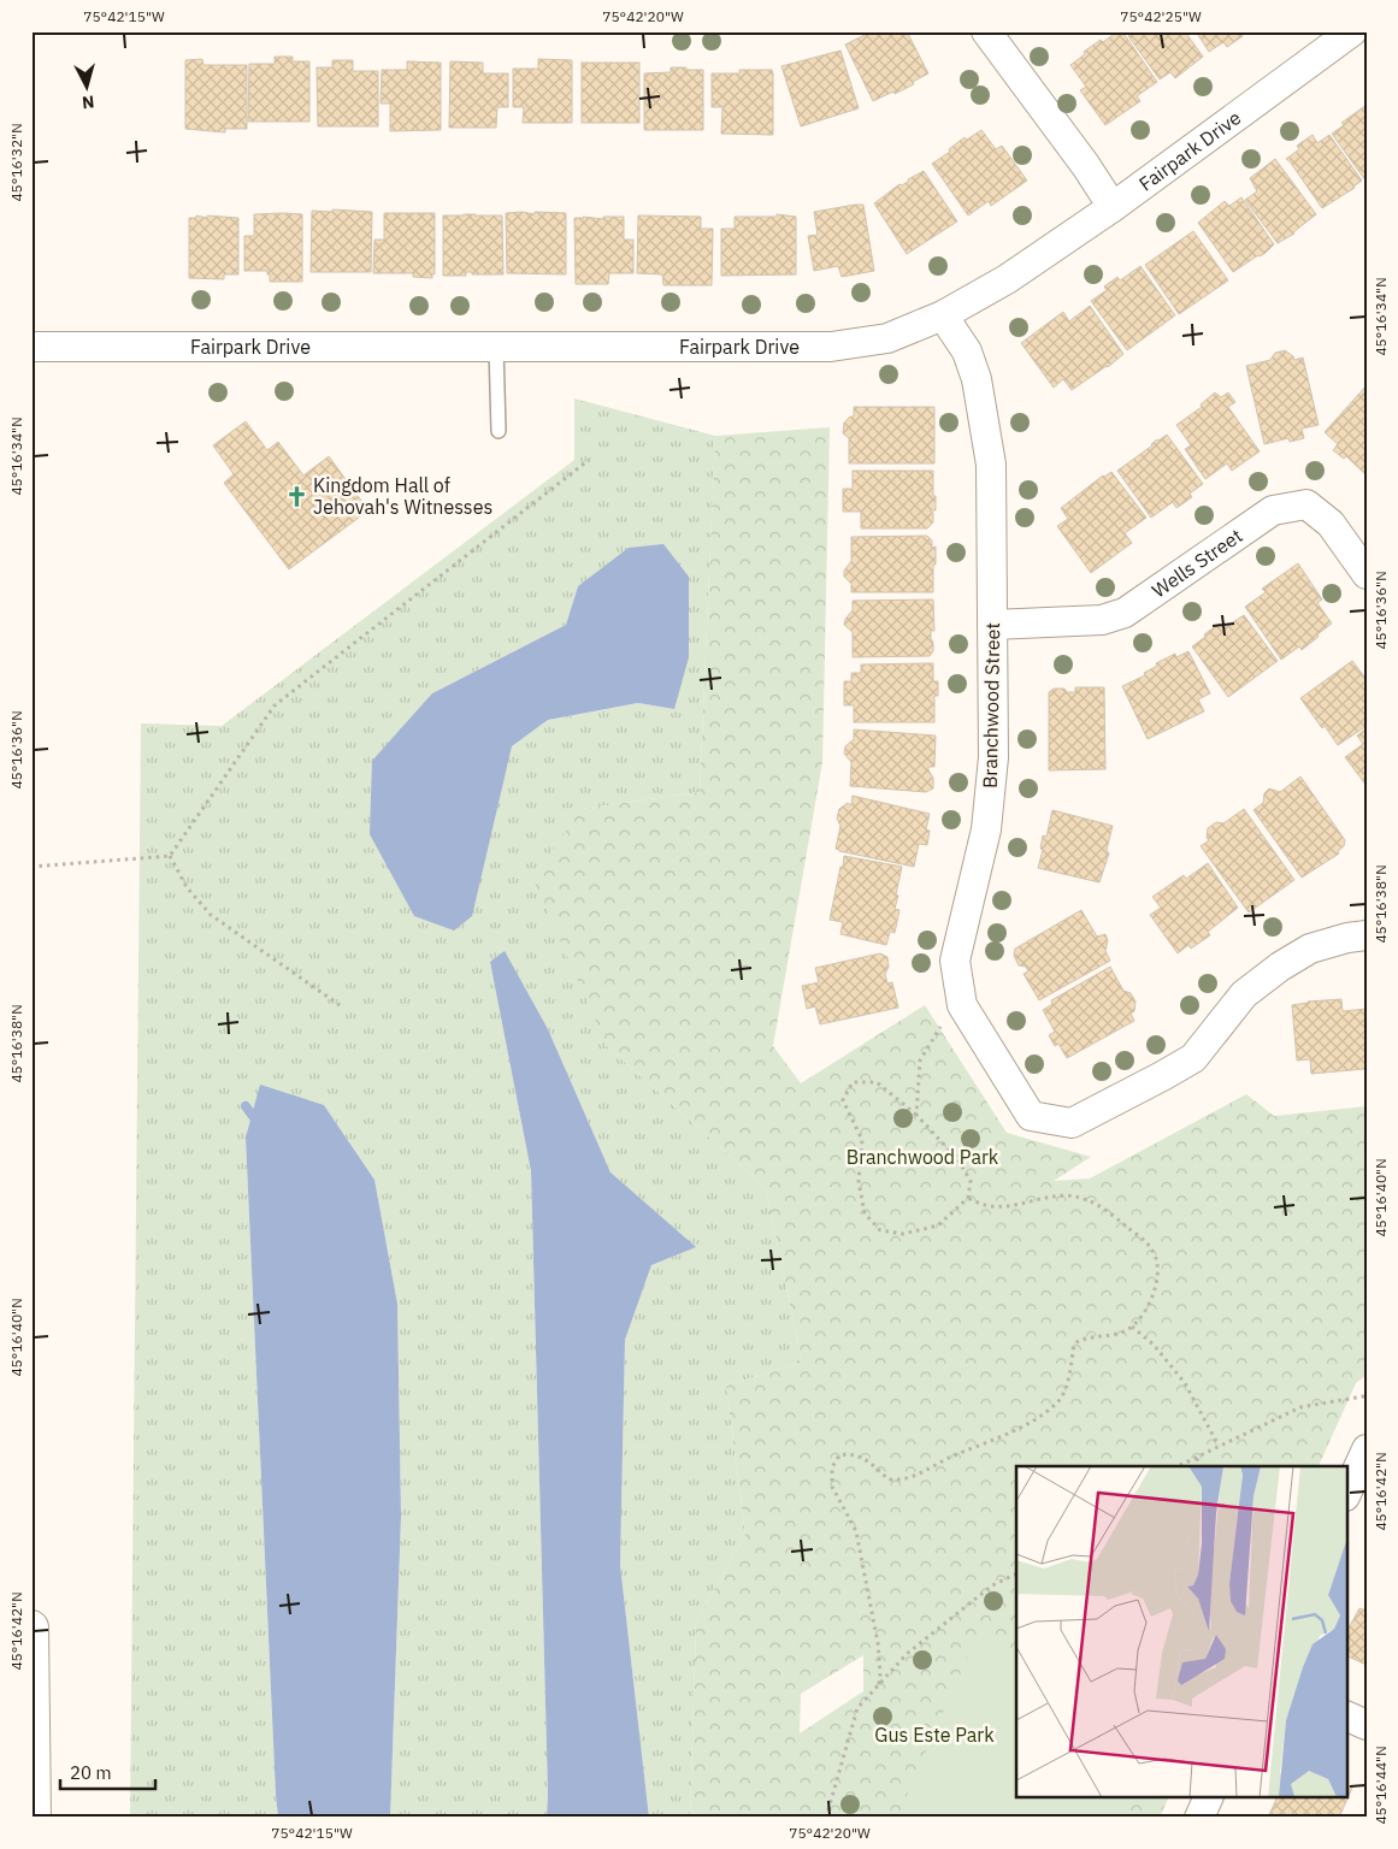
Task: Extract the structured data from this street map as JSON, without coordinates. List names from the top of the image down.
{
  "streets": {
    "street": ["Fairpark Drive", "Wells Street", "Branchwood Street"]
  },
  "crossings": [
    ["Fairpark Drive", "Branchwood Street"],
    ["Wells Street", "Branchwood Street"]
  ],
  "parks": ["Branchwood Park", "Gus Este Park"],
  "places": {
    "church": ["Kingdom Hall of Jehovah's Witnesses"]
  },
  "scale_bar": "20 m",
  "north": "bottom",
  "coordinates": [
    "75°42'15\"W",
    "75°42'20\"W",
    "75°42'25\"W",
    "45°16'32\"N",
    "45°16'34\"N",
    "45°16'36\"N",
    "45°16'38\"N",
    "45°16'40\"N",
    "45°16'42\"N",
    "45°16'44\"N"
  ]
}
